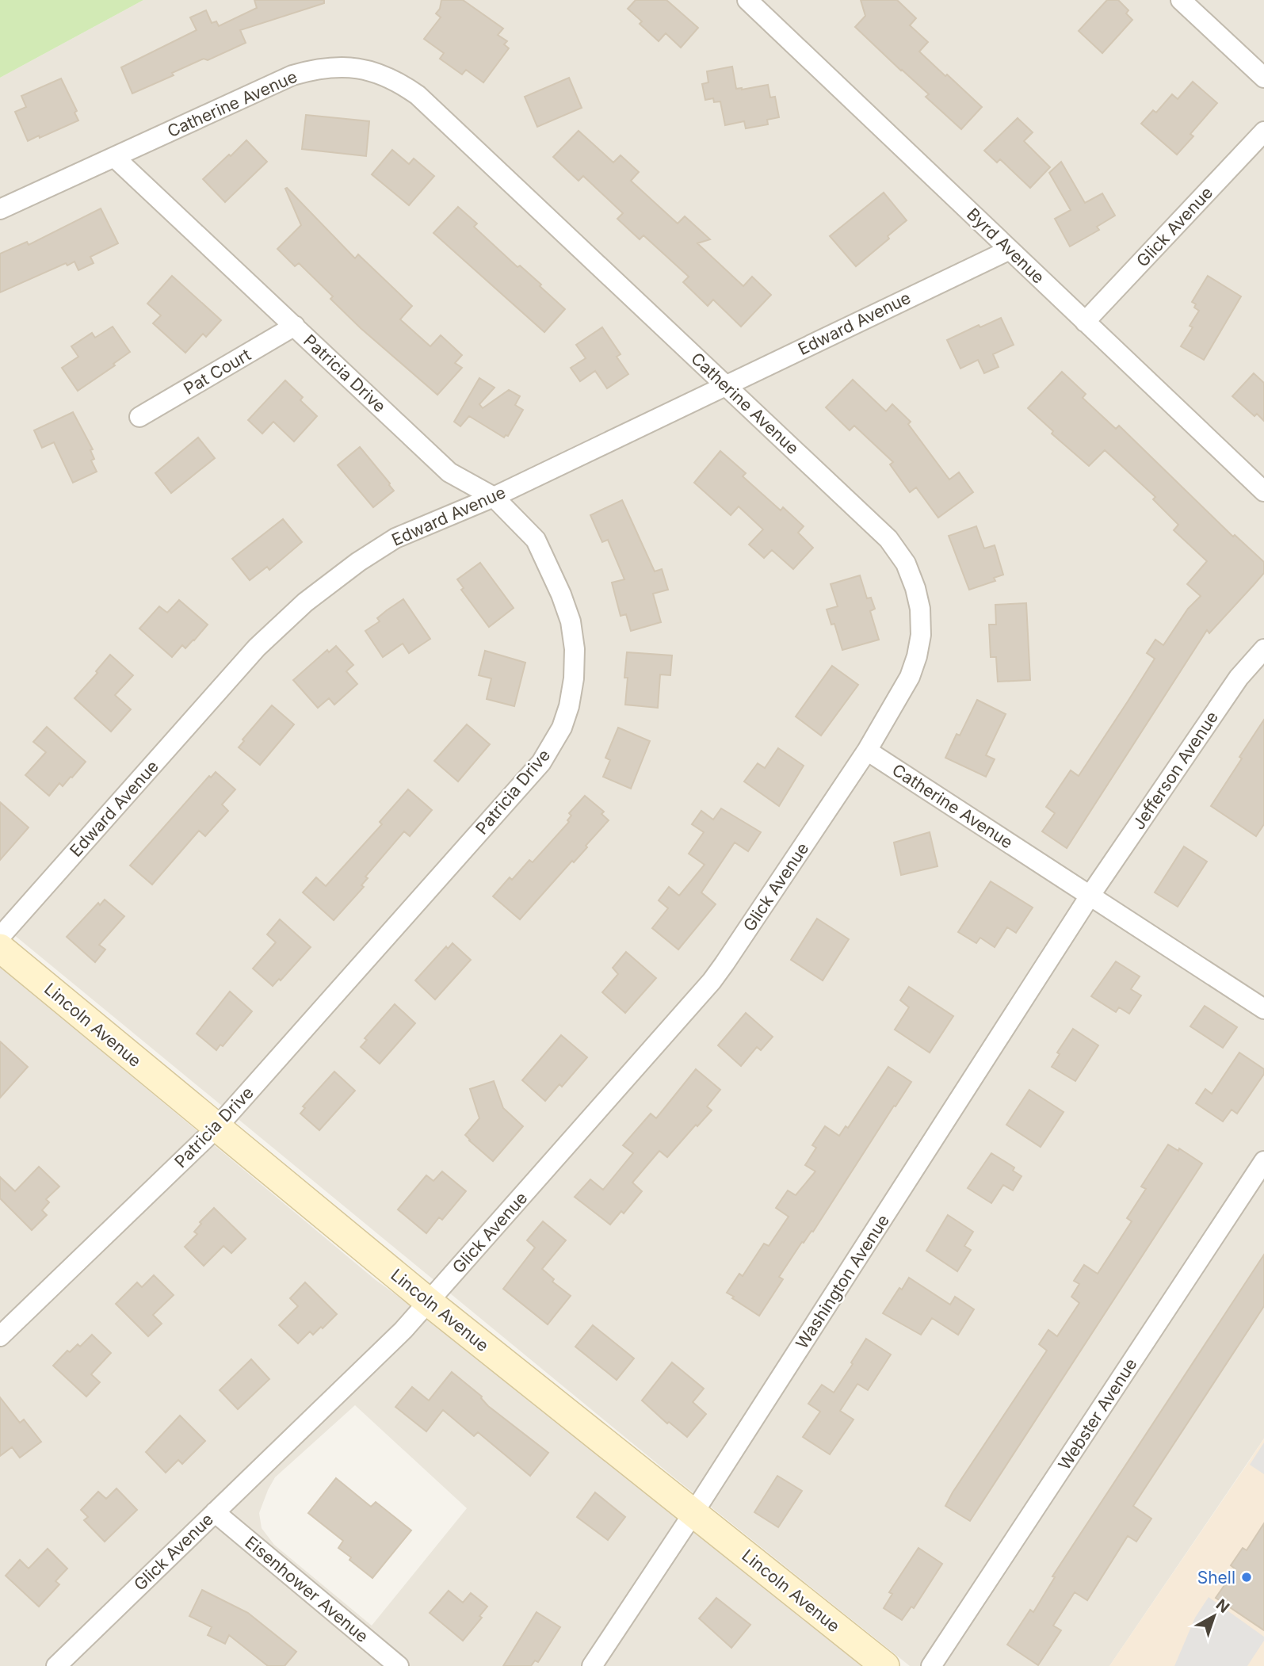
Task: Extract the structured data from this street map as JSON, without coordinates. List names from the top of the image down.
{
  "streets": {
    "street": [
      "Catherine Avenue",
      "Glick Avenue",
      "Byrd Avenue",
      "Edward Avenue",
      "Pat Court",
      "Patricia Drive",
      "Jefferson Avenue",
      "Lincoln Avenue",
      "Washington Avenue",
      "Webster Avenue",
      "Eisenhower Avenue"
    ]
  },
  "crossings": [
    ["Catherine Avenue", "Glick Avenue"],
    ["Catherine Avenue", "Edward Avenue"],
    ["Catherine Avenue", "Patricia Drive"],
    ["Catherine Avenue", "Jefferson Avenue"],
    ["Catherine Avenue", "Washington Avenue"],
    ["Glick Avenue", "Byrd Avenue"],
    ["Glick Avenue", "Lincoln Avenue"],
    ["Glick Avenue", "Eisenhower Avenue"],
    ["Byrd Avenue", "Edward Avenue"],
    ["Edward Avenue", "Patricia Drive"],
    ["Pat Court", "Patricia Drive"],
    ["Patricia Drive", "Lincoln Avenue"],
    ["Jefferson Avenue", "Washington Avenue"],
    ["Lincoln Avenue", "Washington Avenue"]
  ],
  "places": ["Shell"],
  "north": "top right"
}
